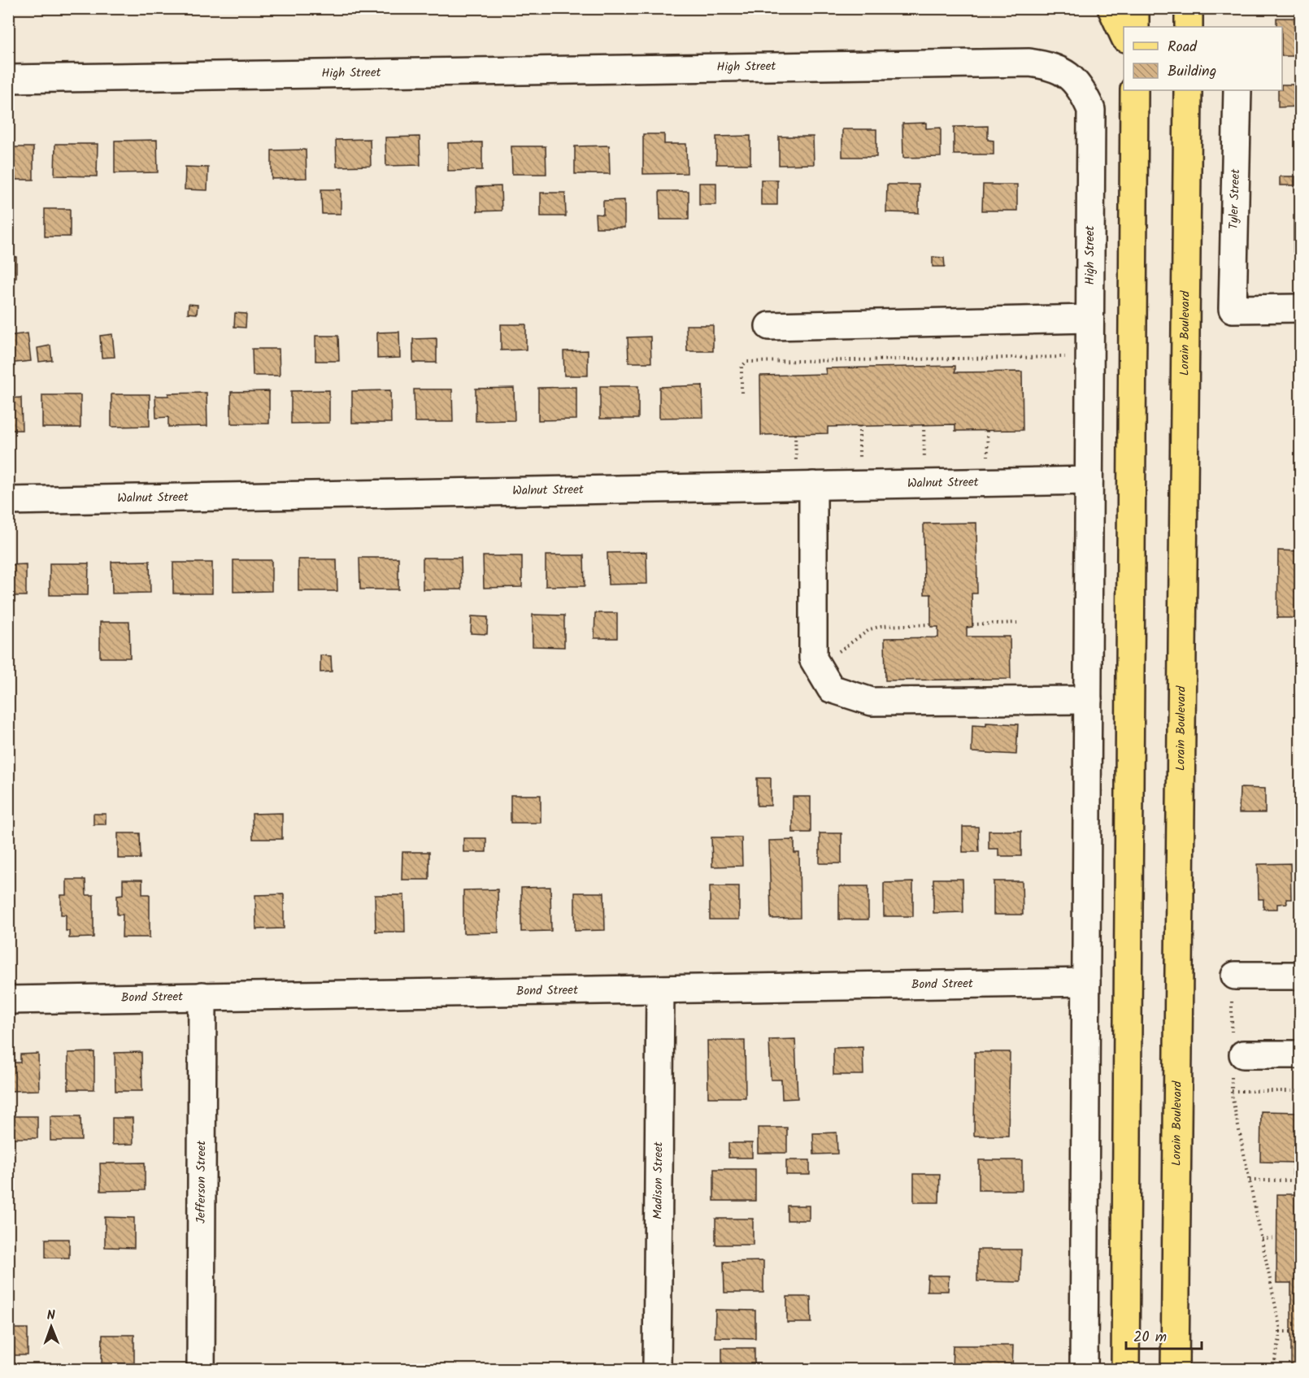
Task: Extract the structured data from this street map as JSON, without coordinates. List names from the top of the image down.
{
  "streets": {
    "main road": ["Lorain Boulevard"],
    "street": [
      "High Street",
      "Tyler Street",
      "Walnut Street",
      "Bond Street",
      "Madison Street",
      "Jefferson Street"
    ]
  },
  "crossings": [
    ["High Street", "Walnut Street"],
    ["Bond Street", "Madison Street"],
    ["Bond Street", "Jefferson Street"]
  ],
  "legend": ["Road", "Building"],
  "scale_bar": "20 m",
  "north": "top"
}
